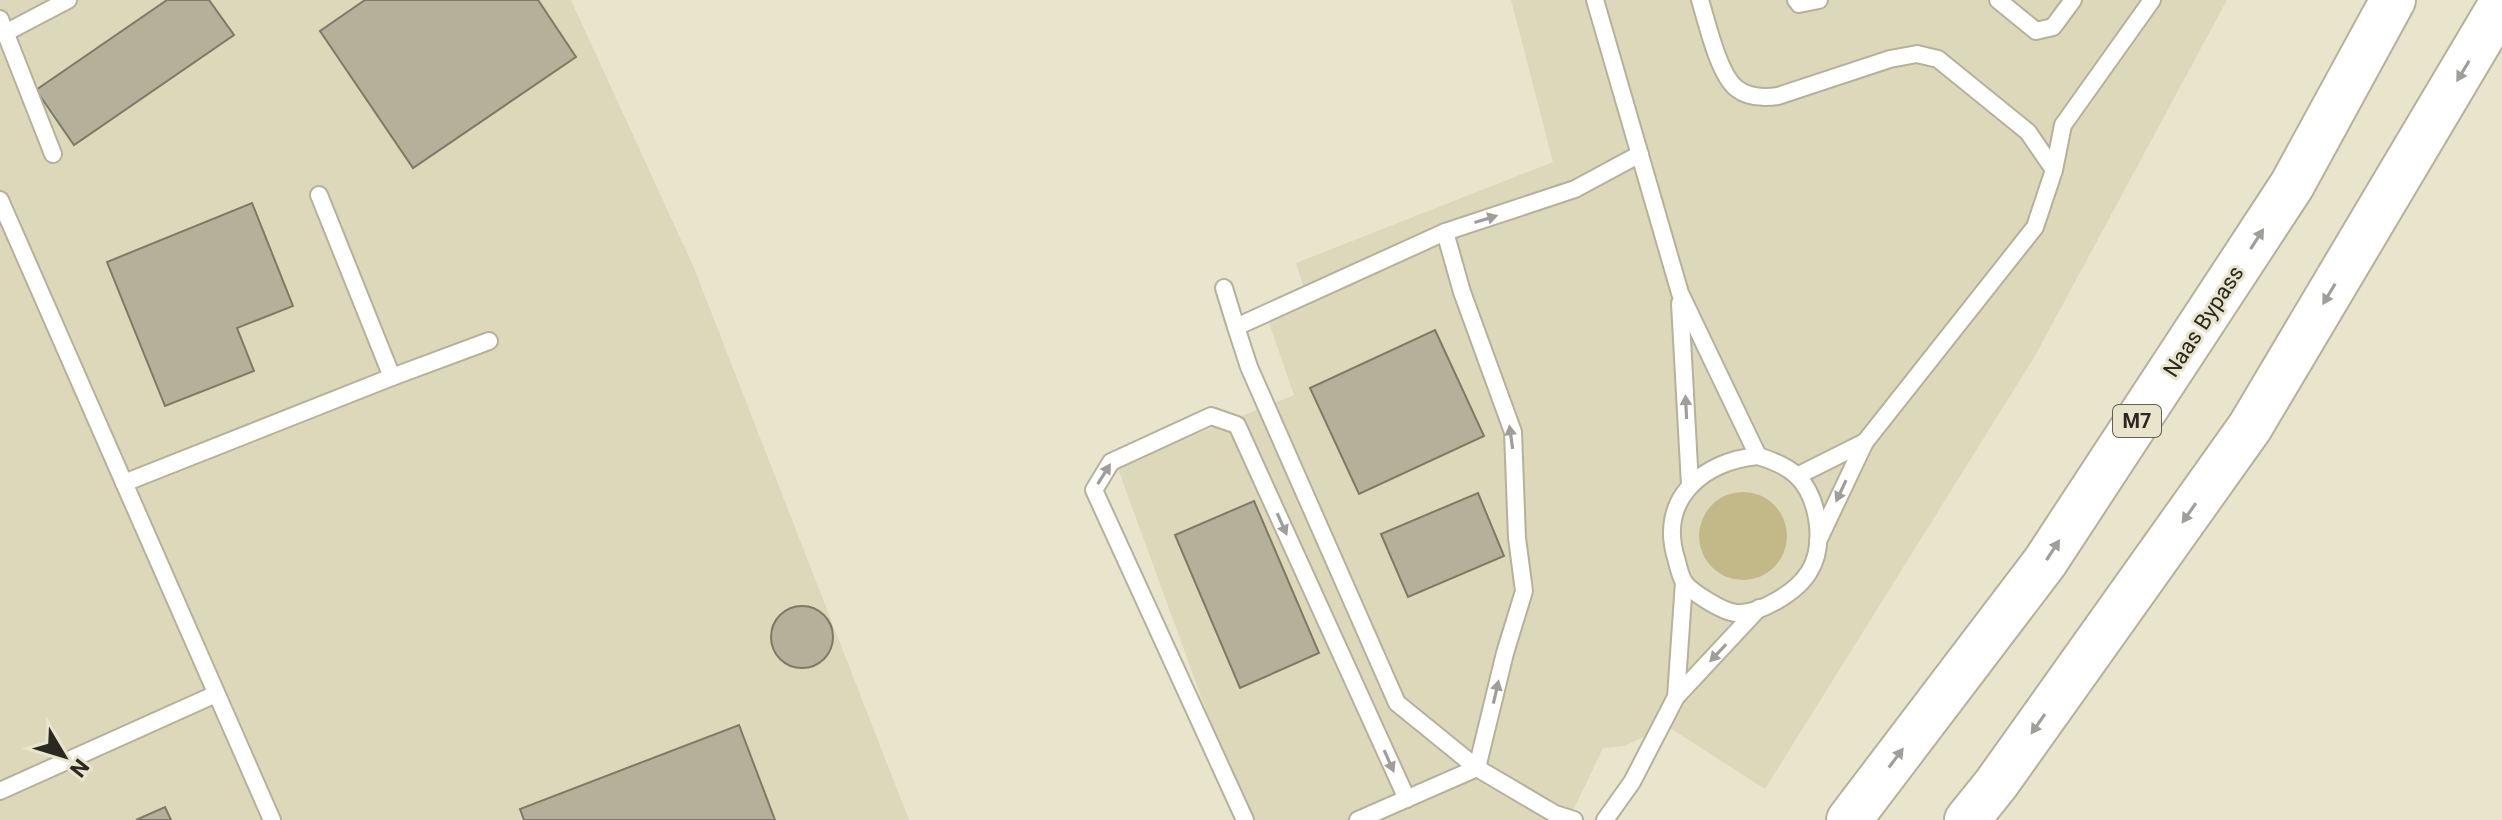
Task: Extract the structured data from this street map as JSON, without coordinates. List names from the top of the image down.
{
  "streets": {
    "highway": ["Naas Bypass", "M7"]
  },
  "north": "bottom right"
}
